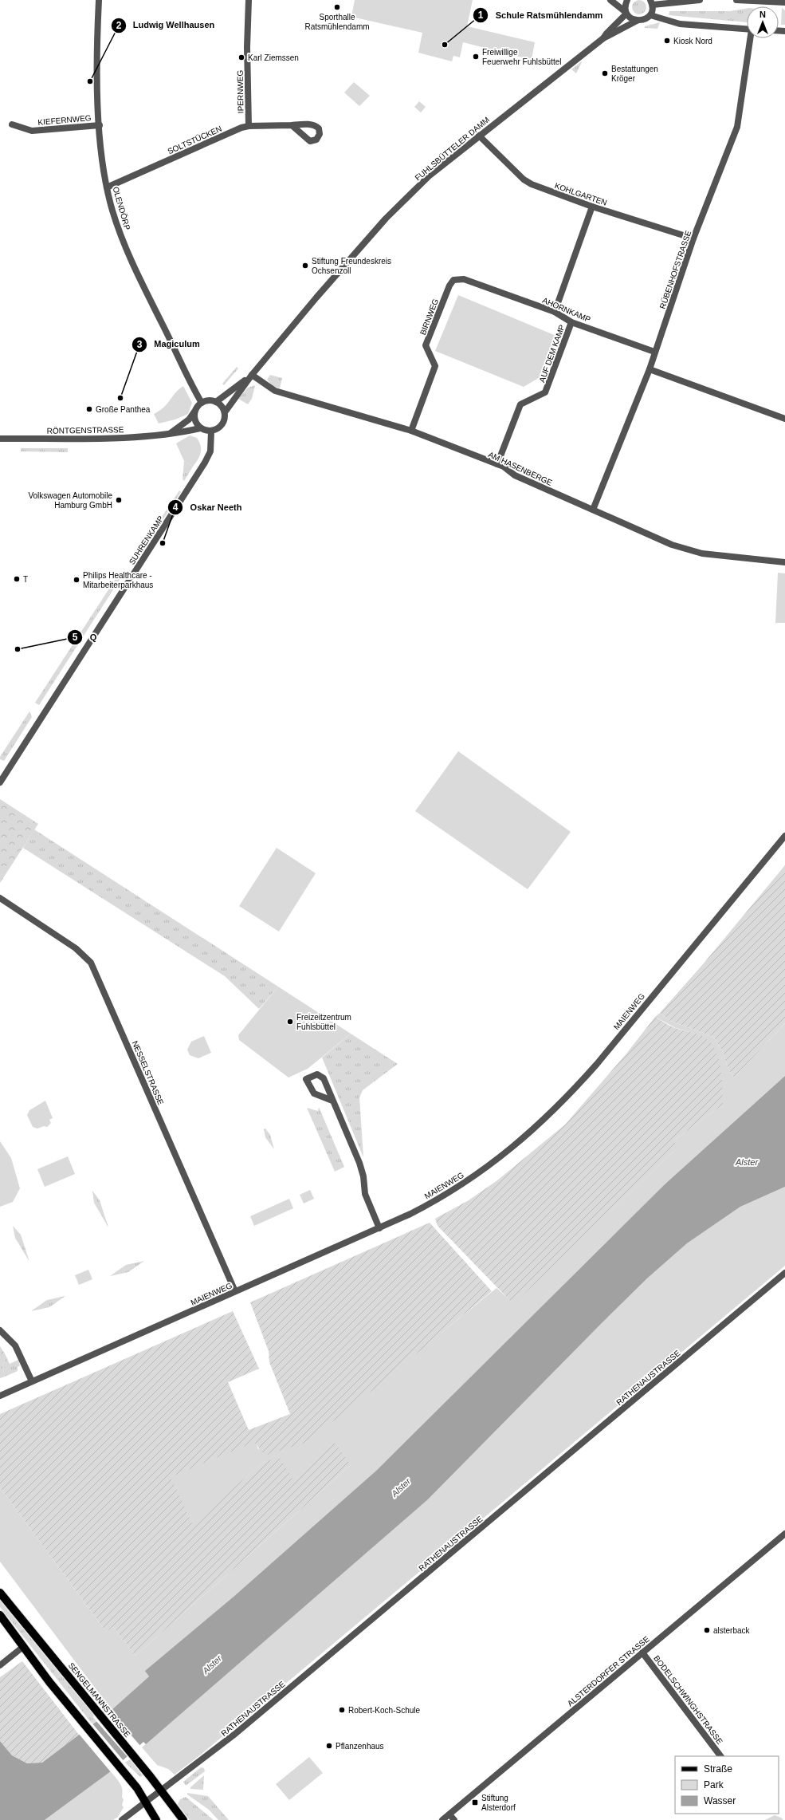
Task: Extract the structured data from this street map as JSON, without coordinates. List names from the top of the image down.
{
  "streets": {
    "main road": ["SENGELMANNSTRASSE"],
    "street": [
      "IPERNWEG",
      "KIEFERNWEG",
      "SOLTSTÜCKEN",
      "FUHLSBÜTTELER DAMM",
      "KOHLGARTEN",
      "OLENDÖRP",
      "RÜBENHOFSTRASSE",
      "AHORNKAMP",
      "BIRNWEG",
      "AUF DEM KAMP",
      "RÖNTGENSTRASSE",
      "AM HASENBERGE",
      "SUHRENKAMP",
      "MAIENWEG",
      "NESSELSTRASSE",
      "RATHENAUSTRASSE",
      "ALSTERDORFER STRASSE",
      "BODELSCHWINGHSTRASSE"
    ]
  },
  "crossings": [
    ["IPERNWEG", "SOLTSTÜCKEN"],
    ["KIEFERNWEG", "OLENDÖRP"],
    ["SOLTSTÜCKEN", "OLENDÖRP"],
    ["FUHLSBÜTTELER DAMM", "KOHLGARTEN"],
    ["FUHLSBÜTTELER DAMM", "OLENDÖRP"],
    ["FUHLSBÜTTELER DAMM", "RÖNTGENSTRASSE"],
    ["FUHLSBÜTTELER DAMM", "AM HASENBERGE"],
    ["FUHLSBÜTTELER DAMM", "SUHRENKAMP"],
    ["KOHLGARTEN", "RÜBENHOFSTRASSE"],
    ["KOHLGARTEN", "AUF DEM KAMP"],
    ["OLENDÖRP", "RÖNTGENSTRASSE"],
    ["OLENDÖRP", "SUHRENKAMP"],
    ["RÜBENHOFSTRASSE", "AHORNKAMP"],
    ["RÜBENHOFSTRASSE", "AM HASENBERGE"],
    ["AHORNKAMP", "BIRNWEG"],
    ["AHORNKAMP", "AUF DEM KAMP"],
    ["BIRNWEG", "AM HASENBERGE"],
    ["AUF DEM KAMP", "AM HASENBERGE"],
    ["RÖNTGENSTRASSE", "SUHRENKAMP"],
    ["MAIENWEG", "NESSELSTRASSE"],
    ["RATHENAUSTRASSE", "SENGELMANNSTRASSE"],
    ["ALSTERDORFER STRASSE", "BODELSCHWINGHSTRASSE"]
  ],
  "water": ["Alster"],
  "places": {
    "other": [
      "Sporthalle Ratsmühlendamm",
      "Kiosk Nord",
      "Schule Ratsmühlendamm",
      "Freiwillige Feuerwehr Fuhlsbüttel",
      "Karl Ziemssen",
      "Bestattungen Kröger",
      "Ludwig Wellhausen",
      "Stiftung Freundeskreis Ochsenzoll",
      "Magiculum",
      "Große Panthea",
      "Volkswagen Automobile Hamburg GmbH",
      "Oskar Neeth",
      "T",
      "Philips Healthcare - Mitarbeiterparkhaus",
      "Q",
      "Freizeitzentrum Fuhlsbüttel",
      "alsterback",
      "Robert-Koch-Schule",
      "Pflanzenhaus"
    ],
    "transit": ["Stiftung Alsterdorf"]
  },
  "legend": ["Straße", "Park", "Wasser"],
  "north": "top"
}
